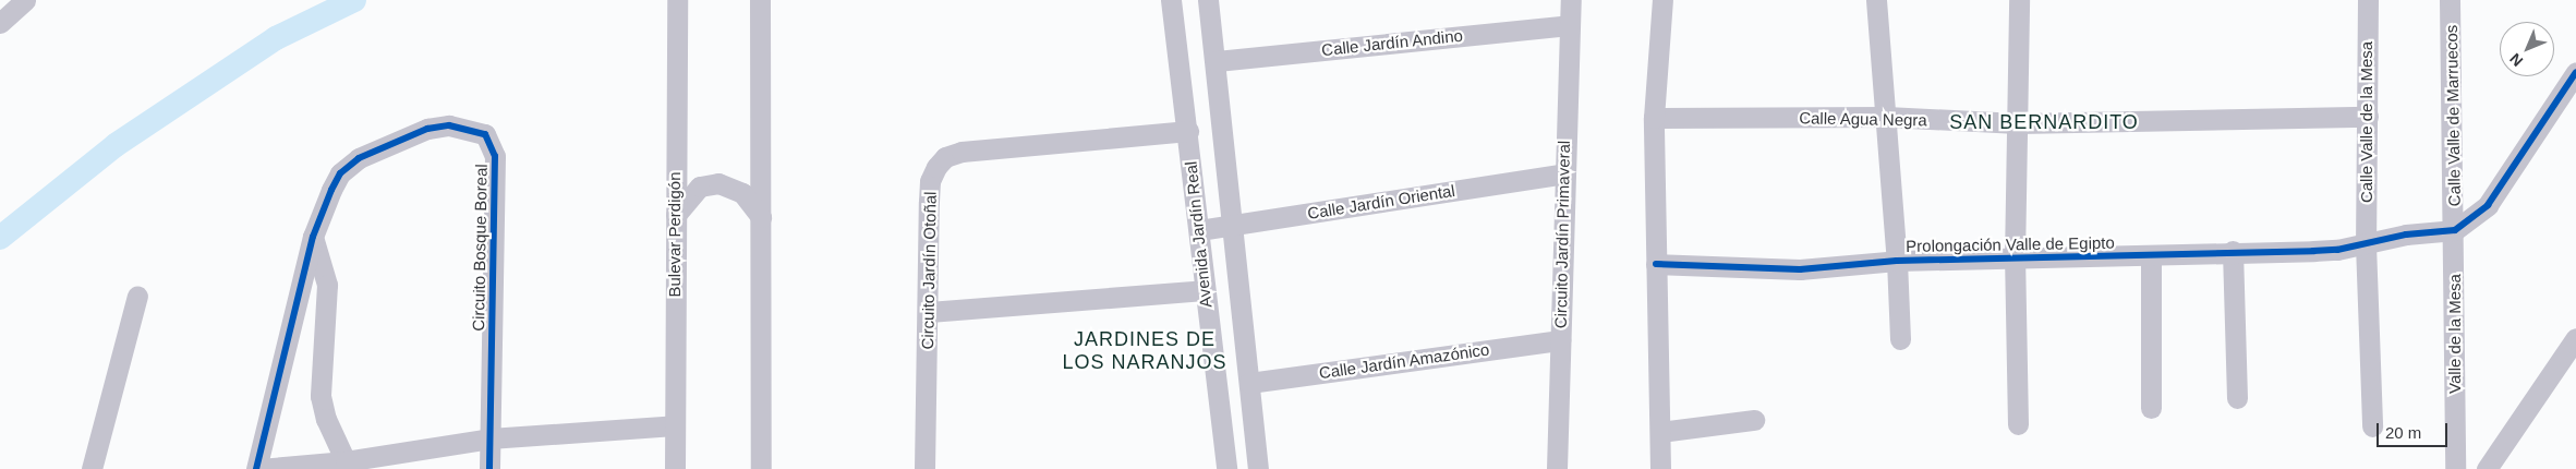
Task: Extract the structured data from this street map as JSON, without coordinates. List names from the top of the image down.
{
  "streets": {
    "street": [
      "Calle Jardín Andino",
      "Calle Valle de Marruecos",
      "Calle Agua Negra",
      "Calle Valle de la Mesa",
      "Calle Jardín Oriental",
      "Bulevar Perdigón",
      "Avenida Jardín Real",
      "Circuito Jardín Primaveral",
      "Prolongación Valle de Egipto",
      "Circuito Bosque Boreal",
      "Circuito Jardín Otoñal",
      "Valle de la Mesa",
      "Calle Jardín Amazónico"
    ]
  },
  "crossings": [
    ["Calle Jardín Andino", "Circuito Jardín Primaveral"],
    ["Calle Valle de Marruecos", "Prolongación Valle de Egipto"],
    ["Calle Valle de Marruecos", "Valle de la Mesa"],
    ["Calle Agua Negra", "Calle Valle de la Mesa"],
    ["Calle Valle de la Mesa", "Prolongación Valle de Egipto"],
    ["Calle Jardín Oriental", "Avenida Jardín Real"],
    ["Calle Jardín Oriental", "Circuito Jardín Primaveral"],
    ["Avenida Jardín Real", "Circuito Jardín Otoñal"],
    ["Circuito Jardín Primaveral", "Calle Jardín Amazónico"],
    ["Prolongación Valle de Egipto", "Valle de la Mesa"]
  ],
  "districts": ["SAN BERNARDITO", "JARDINES DE LOS NARANJOS"],
  "scale_bar": "20 m",
  "north": "bottom left"
}
